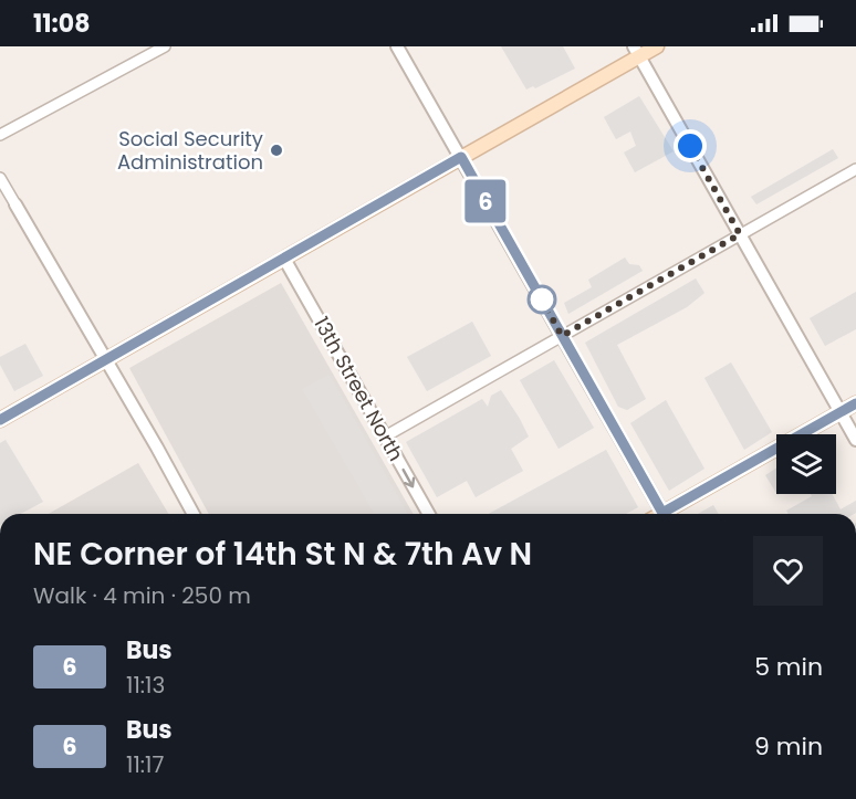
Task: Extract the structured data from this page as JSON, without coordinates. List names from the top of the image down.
{
  "streets": {
    "street": ["13th Street North"]
  },
  "places": ["Social Security Administration"],
  "lines": ["bus line 6"],
  "page": {
    "status": "11:08",
    "on_map": "6",
    "heading": ["NE Corner of 14th St N & 7th Av N", "Walk · 4 min · 250 m"],
    "list": [
      {
        "mark": "6",
        "name": "Bus",
        "note": "11:13",
        "value": "5 min"
      },
      {
        "mark": "6",
        "name": "Bus",
        "note": "11:17",
        "value": "9 min"
      }
    ]
  }
}
